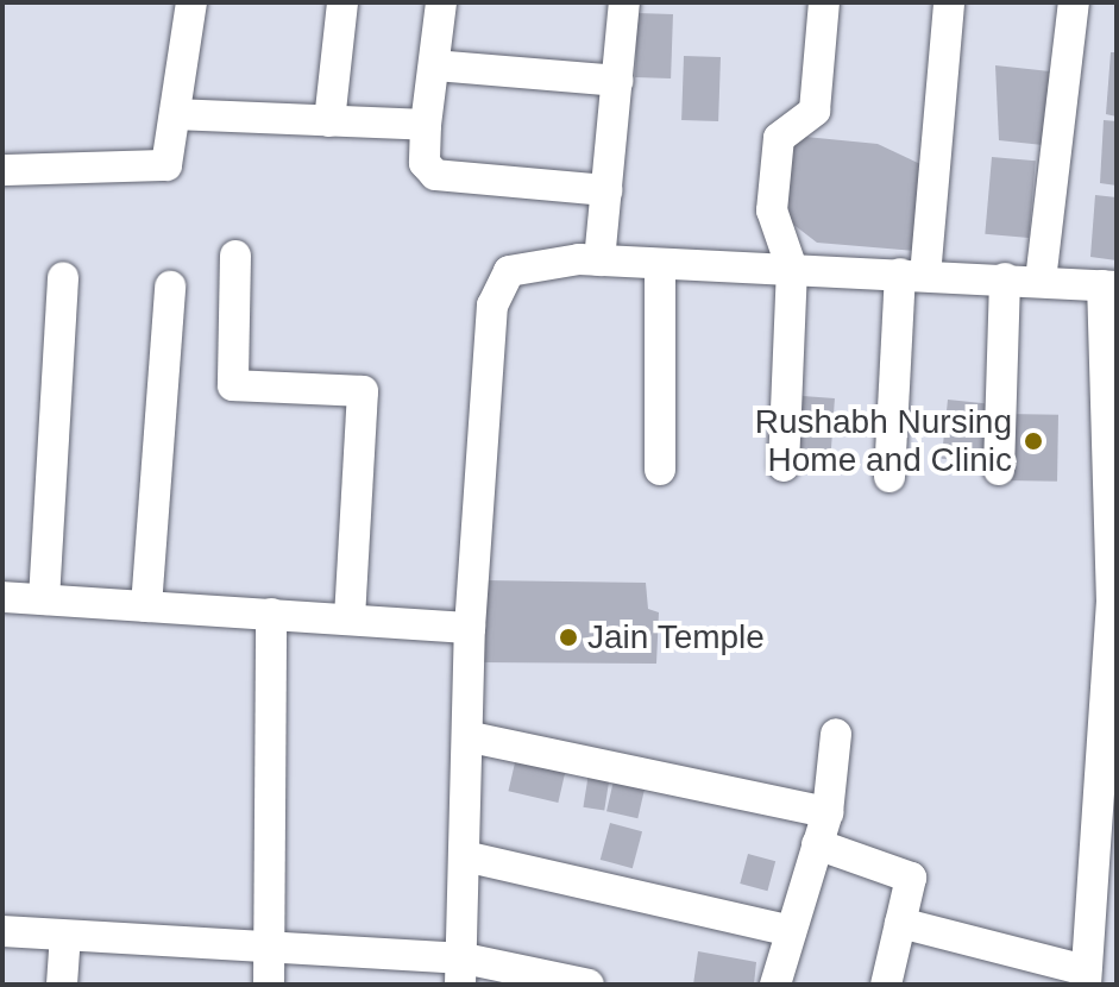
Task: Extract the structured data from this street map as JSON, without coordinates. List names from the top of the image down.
{
  "places": ["Rushabh Nursing Home and Clinic", "Jain Temple"]
}
